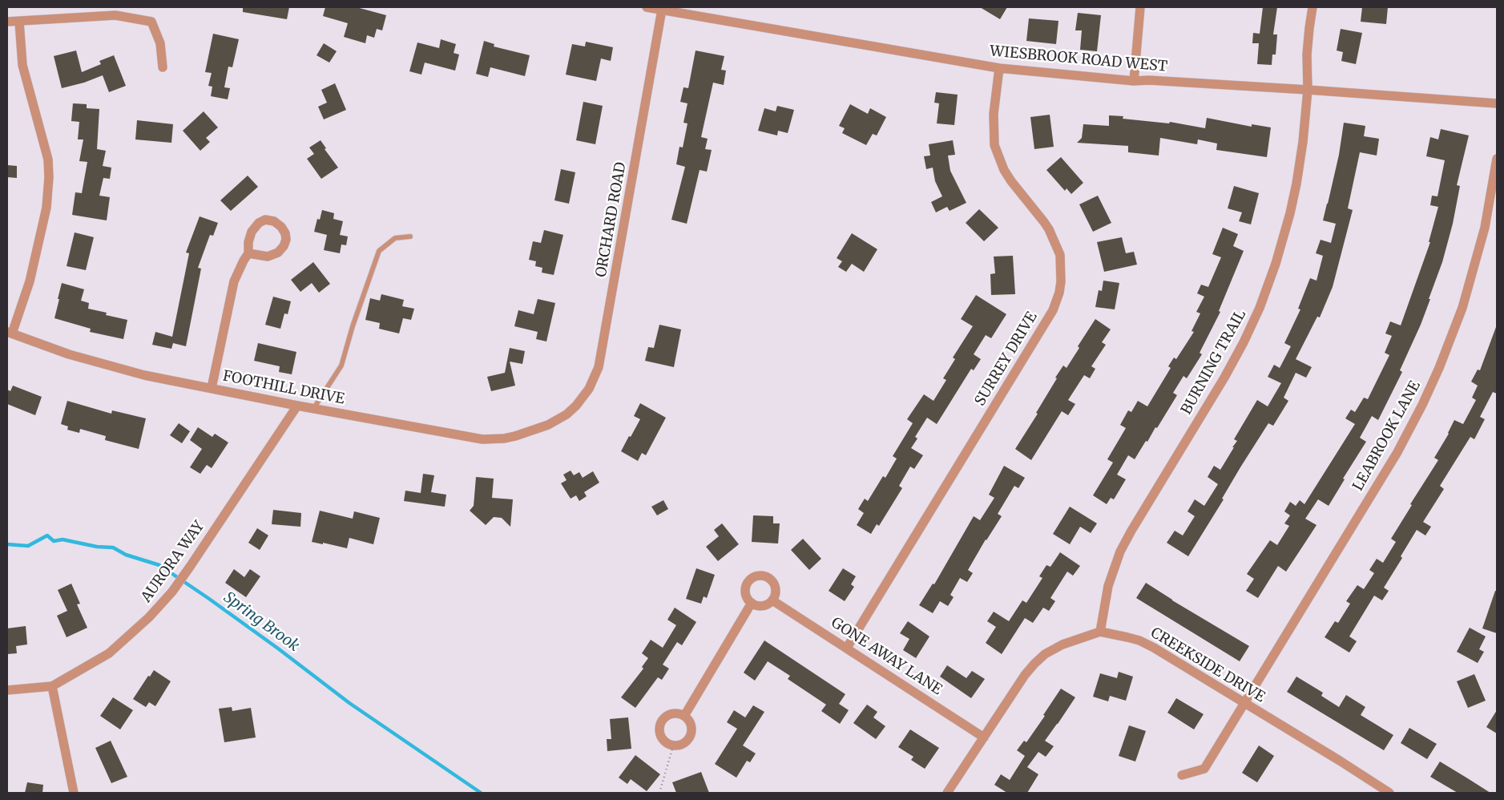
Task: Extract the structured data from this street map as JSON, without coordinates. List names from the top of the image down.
{
  "streets": {
    "street": [
      "WIESBROOK ROAD WEST",
      "ORCHARD ROAD",
      "SURREY DRIVE",
      "BURNING TRAIL",
      "FOOTHILL DRIVE",
      "LEABROOK LANE",
      "AURORA WAY",
      "GONE AWAY LANE",
      "CREEKSIDE DRIVE"
    ]
  },
  "crossings": [
    ["WIESBROOK ROAD WEST", "ORCHARD ROAD"],
    ["WIESBROOK ROAD WEST", "SURREY DRIVE"],
    ["WIESBROOK ROAD WEST", "BURNING TRAIL"],
    ["ORCHARD ROAD", "FOOTHILL DRIVE"],
    ["SURREY DRIVE", "GONE AWAY LANE"],
    ["BURNING TRAIL", "CREEKSIDE DRIVE"],
    ["FOOTHILL DRIVE", "AURORA WAY"],
    ["LEABROOK LANE", "CREEKSIDE DRIVE"]
  ],
  "water": ["Spring Brook"]
}
